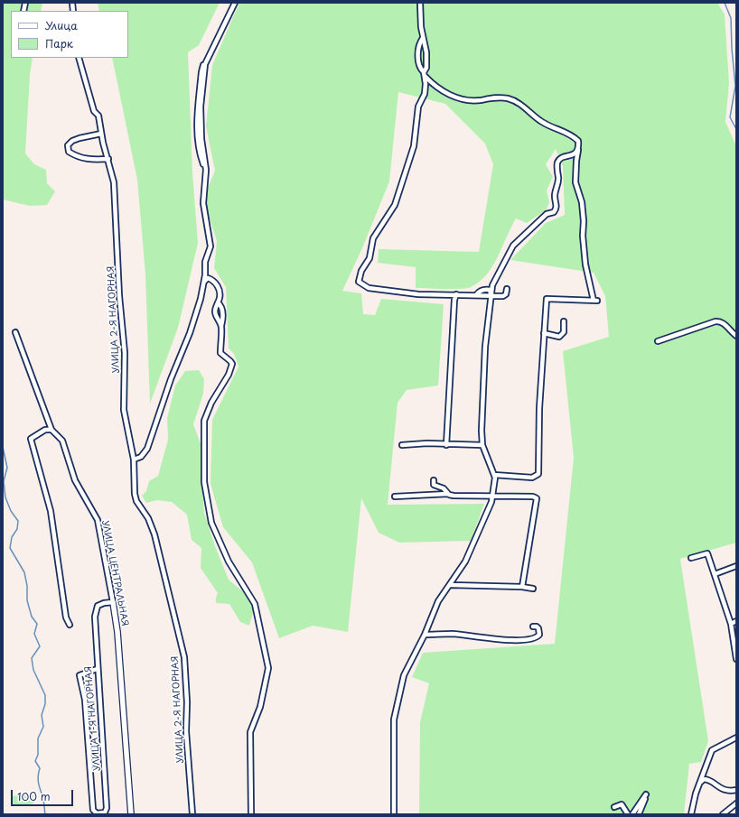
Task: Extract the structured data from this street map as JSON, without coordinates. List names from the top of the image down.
{
  "streets": {
    "street": ["УЛИЦА 2-Я НАГОРНАЯ", "УЛИЦА ЦЕНТРАЛЬНАЯ", "УЛИЦА 1-Я НАГОРНАЯ"]
  },
  "crossings": [
    ["УЛИЦА ЦЕНТРАЛЬНАЯ", "УЛИЦА 1-Я НАГОРНАЯ"]
  ],
  "legend": ["Улица", "Парк"],
  "scale_bar": "100 m"
}
